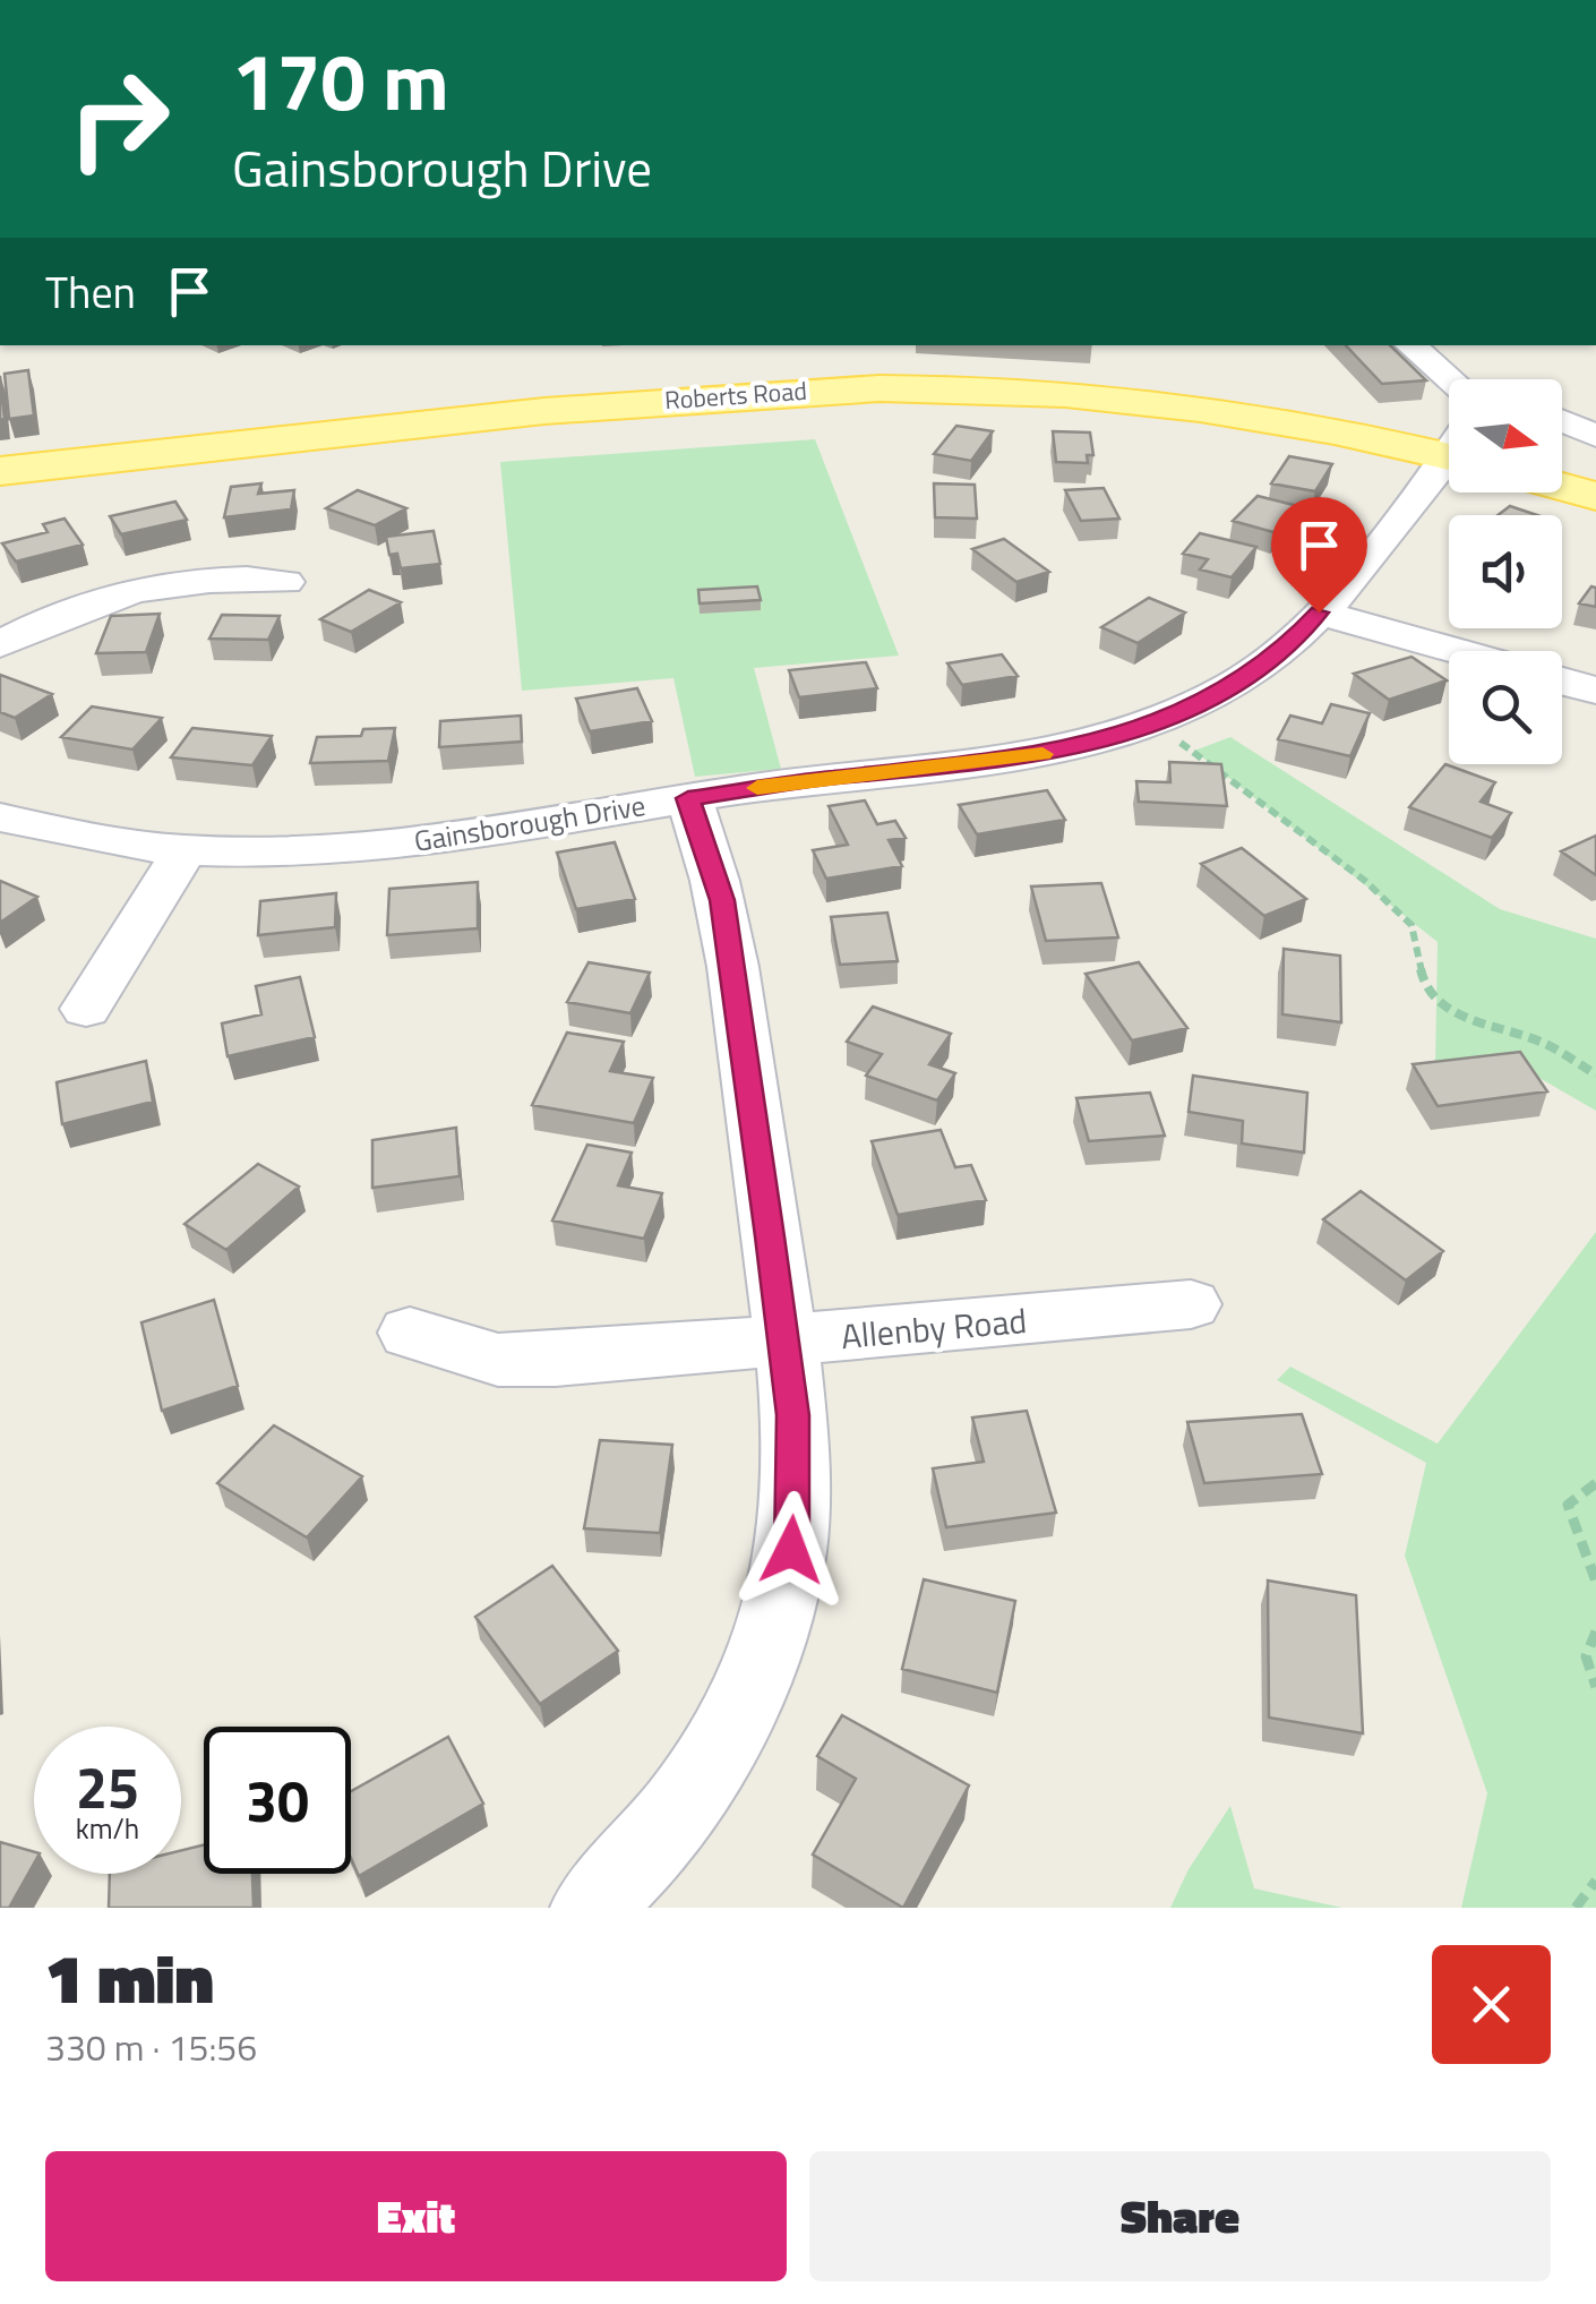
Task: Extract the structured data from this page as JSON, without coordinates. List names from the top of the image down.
{
  "streets": {
    "main road": ["Roberts Road"],
    "street": ["Gainsborough Drive", "Allenby Road"]
  },
  "north": "right",
  "page": {
    "turn": ["170 m", "Gainsborough Drive"],
    "then": "Then",
    "speed": "25 km/h",
    "limit": "30",
    "heading": ["1 min", "330 m · 15:56"],
    "buttons": ["Exit", "Share"]
  }
}
